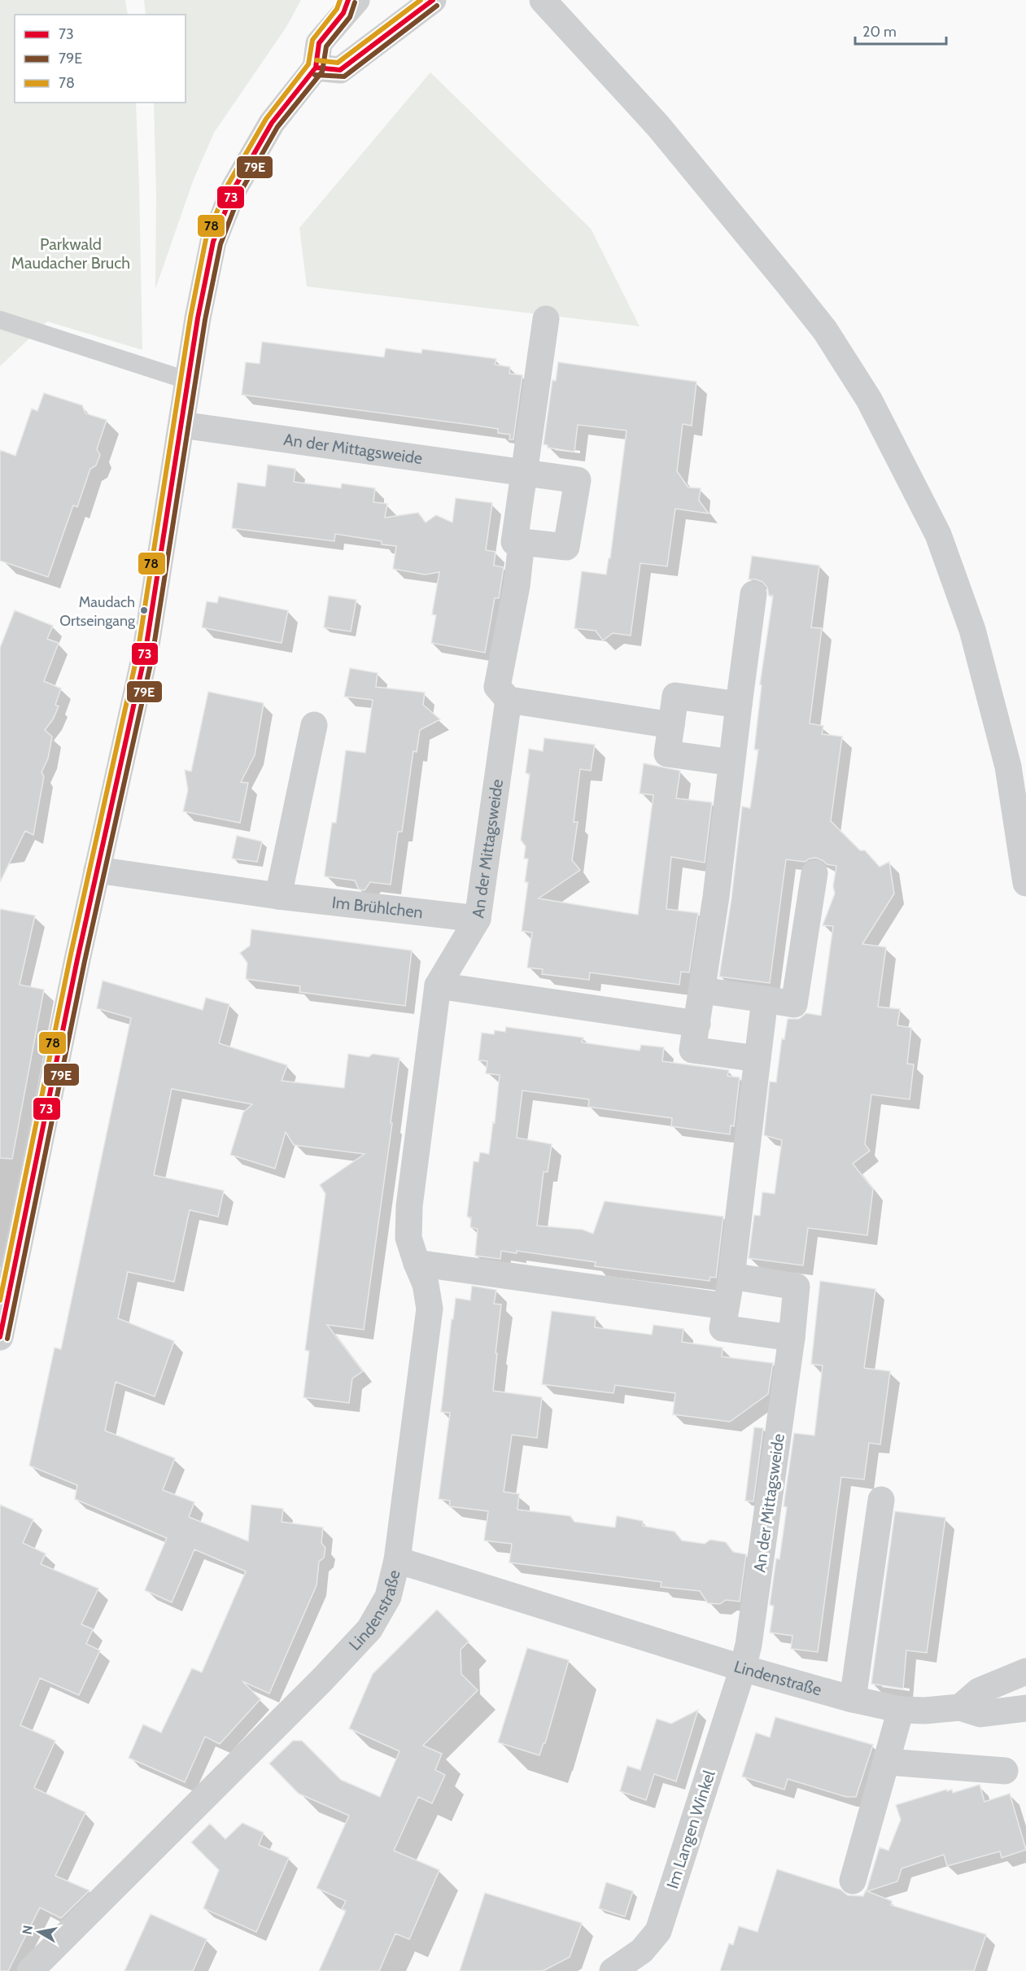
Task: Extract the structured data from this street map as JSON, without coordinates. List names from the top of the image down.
{
  "streets": {
    "street": [
      "An der Mittagsweide",
      "Im Brühlchen",
      "Lindenstraße",
      "Im Langen Winkel"
    ]
  },
  "crossings": [
    ["An der Mittagsweide", "Im Brühlchen"],
    ["An der Mittagsweide", "Lindenstraße"],
    ["An der Mittagsweide", "Im Langen Winkel"],
    ["Lindenstraße", "Im Langen Winkel"]
  ],
  "parks": ["Parkwald Maudacher Bruch"],
  "places": ["Maudach Ortseingang"],
  "lines": ["transit line 73", "transit line 78", "transit line 79E"],
  "legend": ["73", "79E", "78"],
  "scale_bar": "20 m",
  "north": "left"
}
